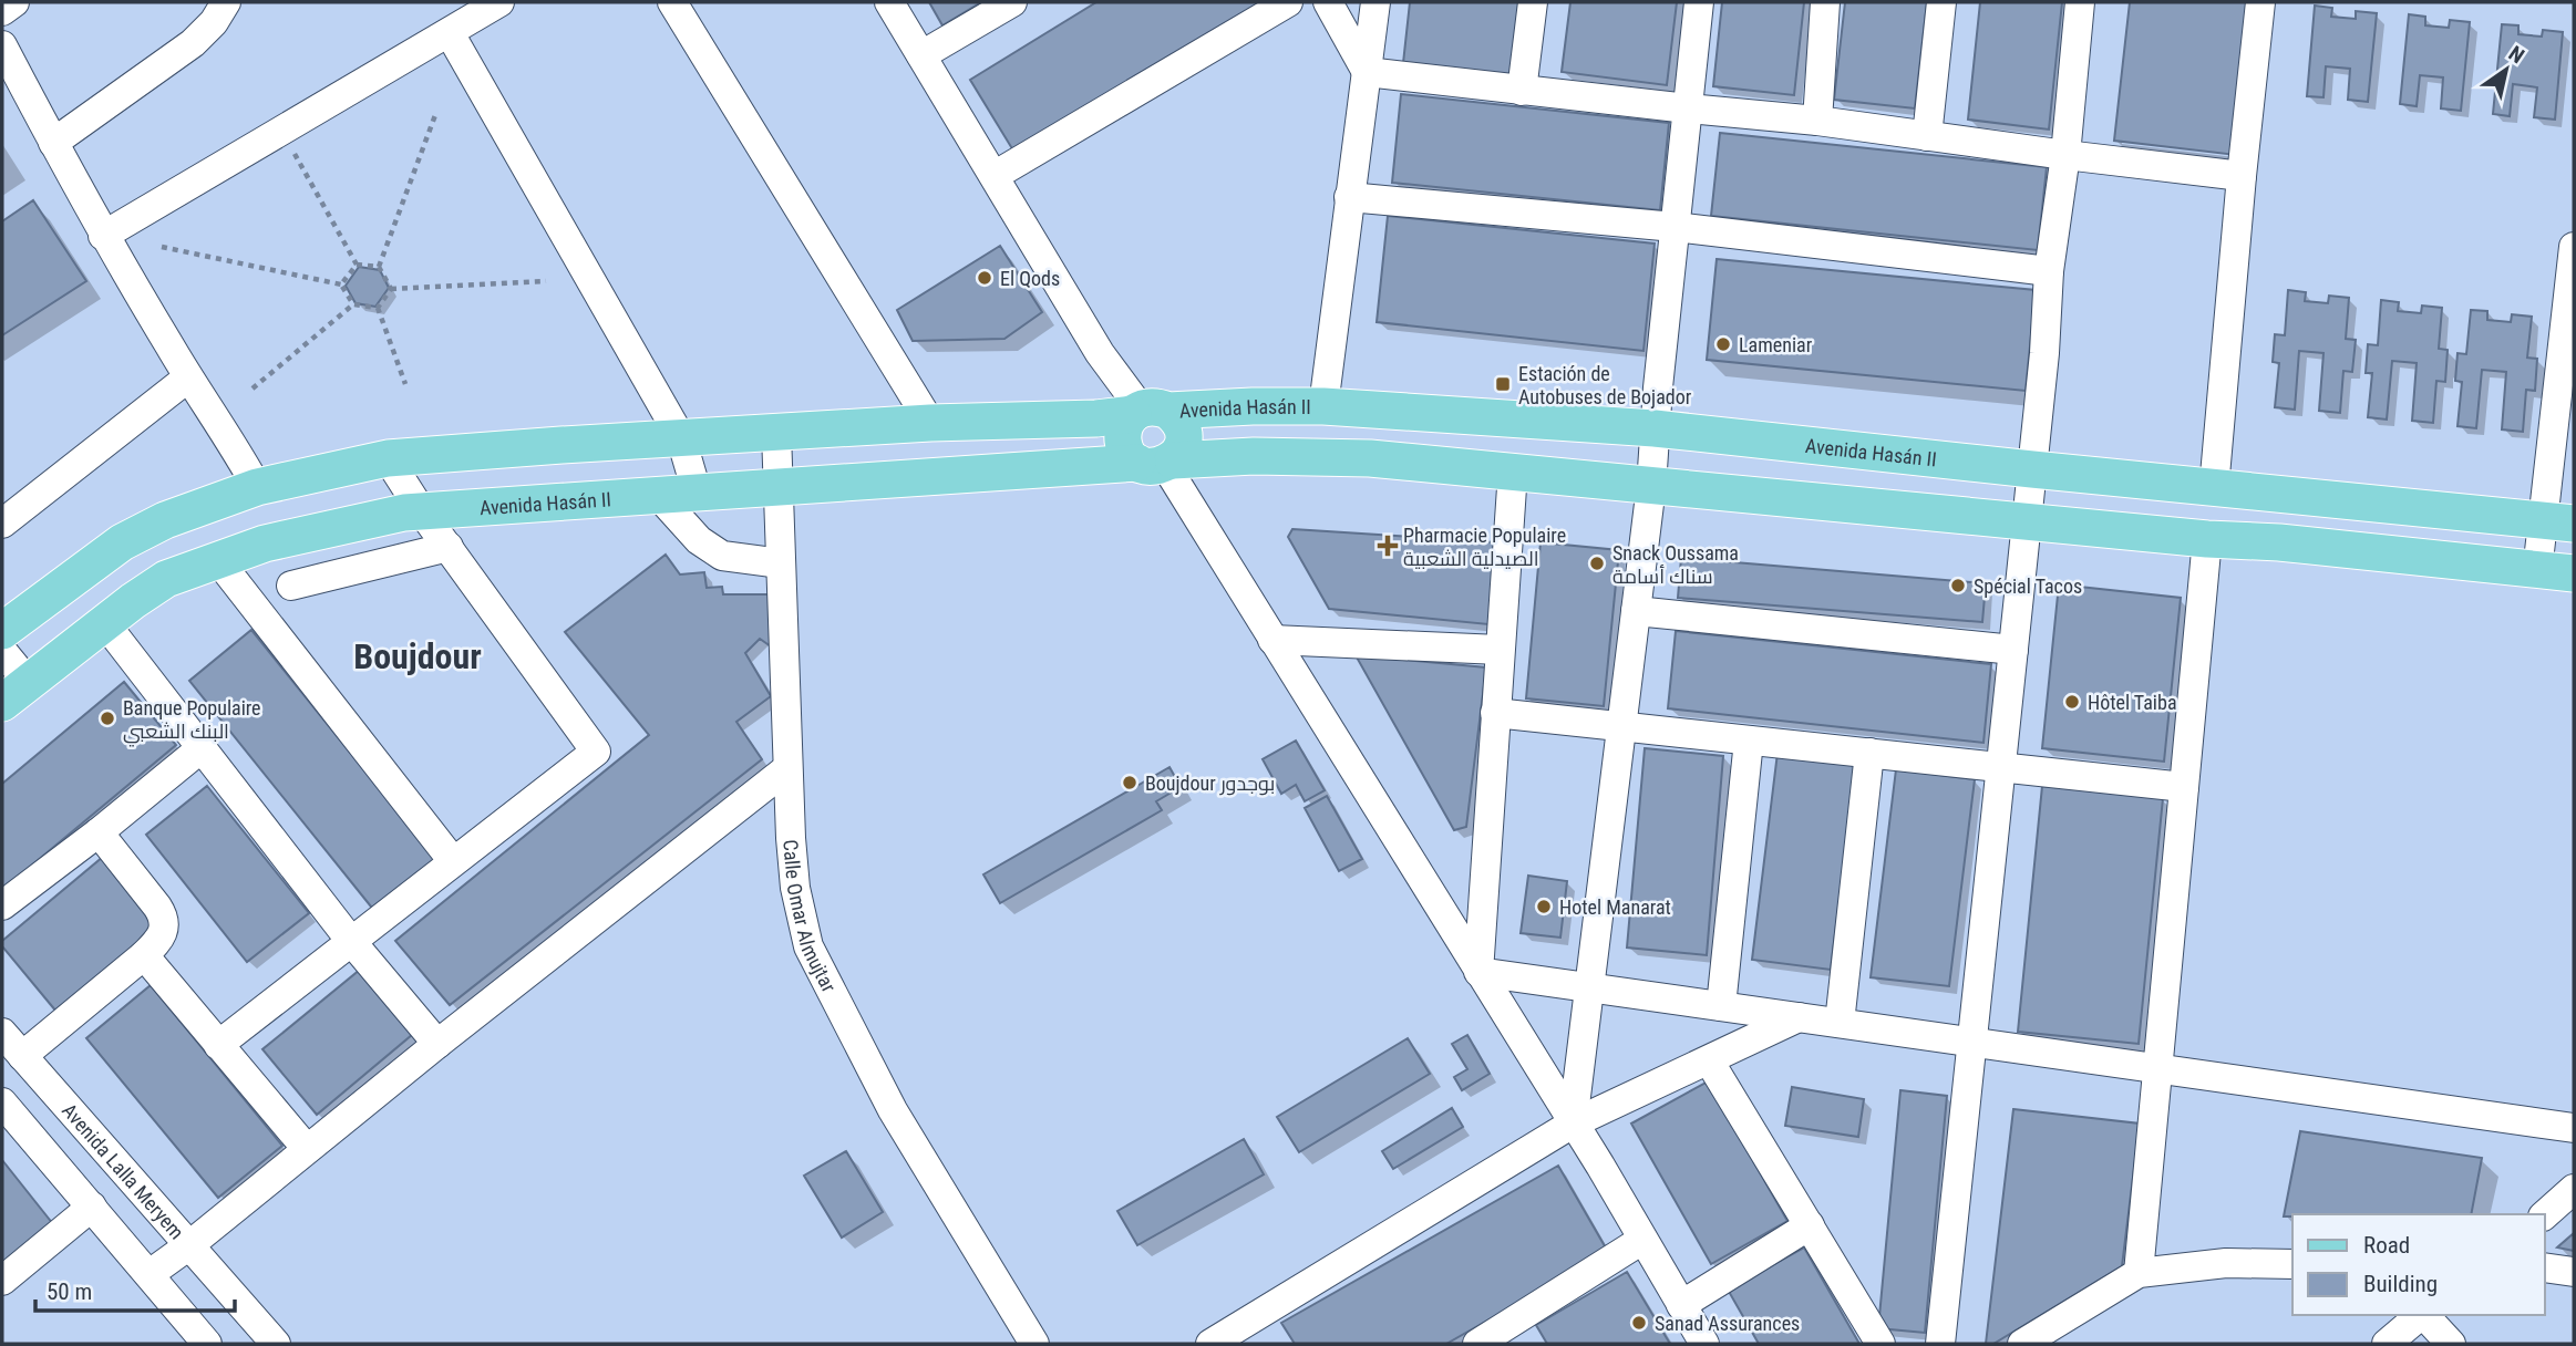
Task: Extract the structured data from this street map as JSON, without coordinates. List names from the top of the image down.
{
  "streets": {
    "main road": ["Avenida Hasán II"],
    "street": ["Calle Omar Almujtar", "Avenida Lalla Meryem"]
  },
  "crossings": [
    ["Avenida Hasán II", "Calle Omar Almujtar"]
  ],
  "districts": ["Boujdour"],
  "places": {
    "other": [
      "El Qods",
      "Lameniar",
      "Snack Oussama سناك أسامة",
      "Spécial Tacos",
      "Hôtel Taiba",
      "Banque Populaire البنك الشعبي",
      "Boujdour بوجدور",
      "Hotel Manarat",
      "Sanad Assurances"
    ],
    "transit": ["Estación de Autobuses de Bojador"],
    "health": ["Pharmacie Populaire الصيدلية الشعبية"]
  },
  "legend": ["Road", "Building"],
  "scale_bar": "50 m",
  "north": "top right"
}
